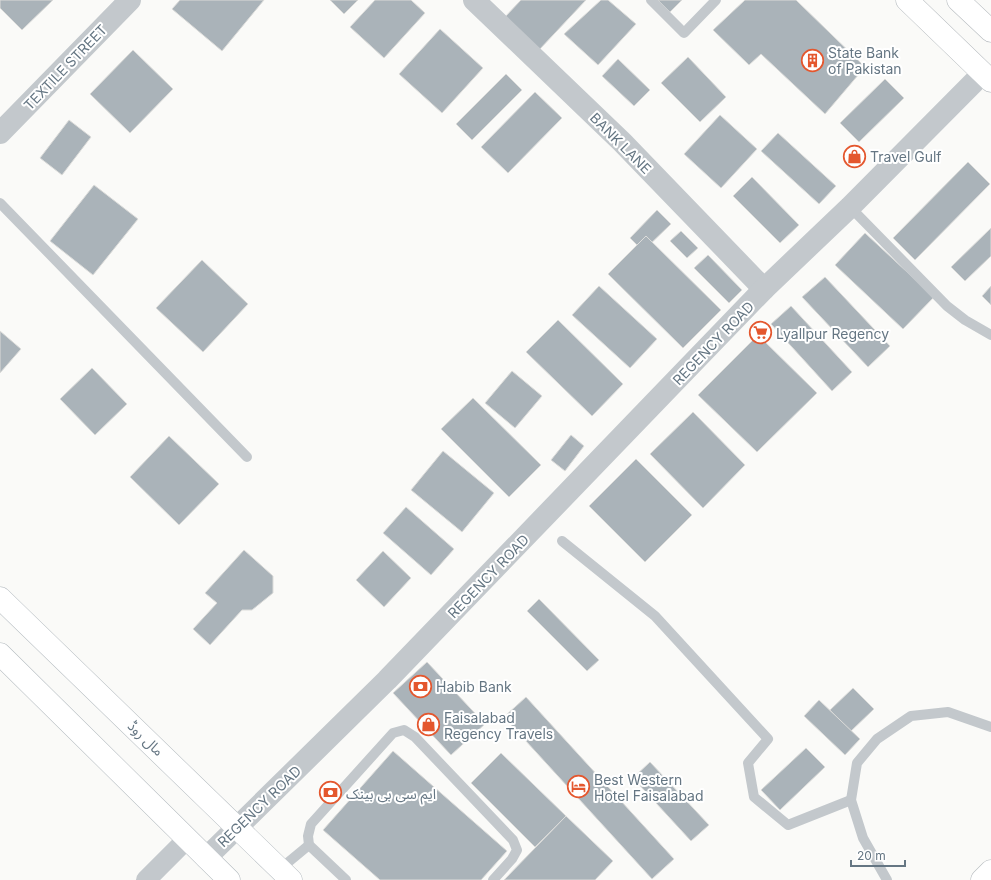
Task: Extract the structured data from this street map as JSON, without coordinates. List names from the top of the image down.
{
  "streets": {
    "main road": ["مال روڈ"],
    "street": ["TEXTILE STREET", "BANK LANE", "REGENCY ROAD"]
  },
  "crossings": [
    ["BANK LANE", "REGENCY ROAD"],
    ["REGENCY ROAD", "مال روڈ"]
  ],
  "places": {
    "building": ["State Bank of Pakistan"],
    "shop": ["Travel Gulf", "Faisalabad Regency Travels"],
    "supermarket": ["Lyallpur Regency"],
    "bank": ["Habib Bank", "ایم سی بی بینک"],
    "hotel": ["Best Western Hotel Faisalabad"]
  },
  "scale_bar": "20 m"
}
